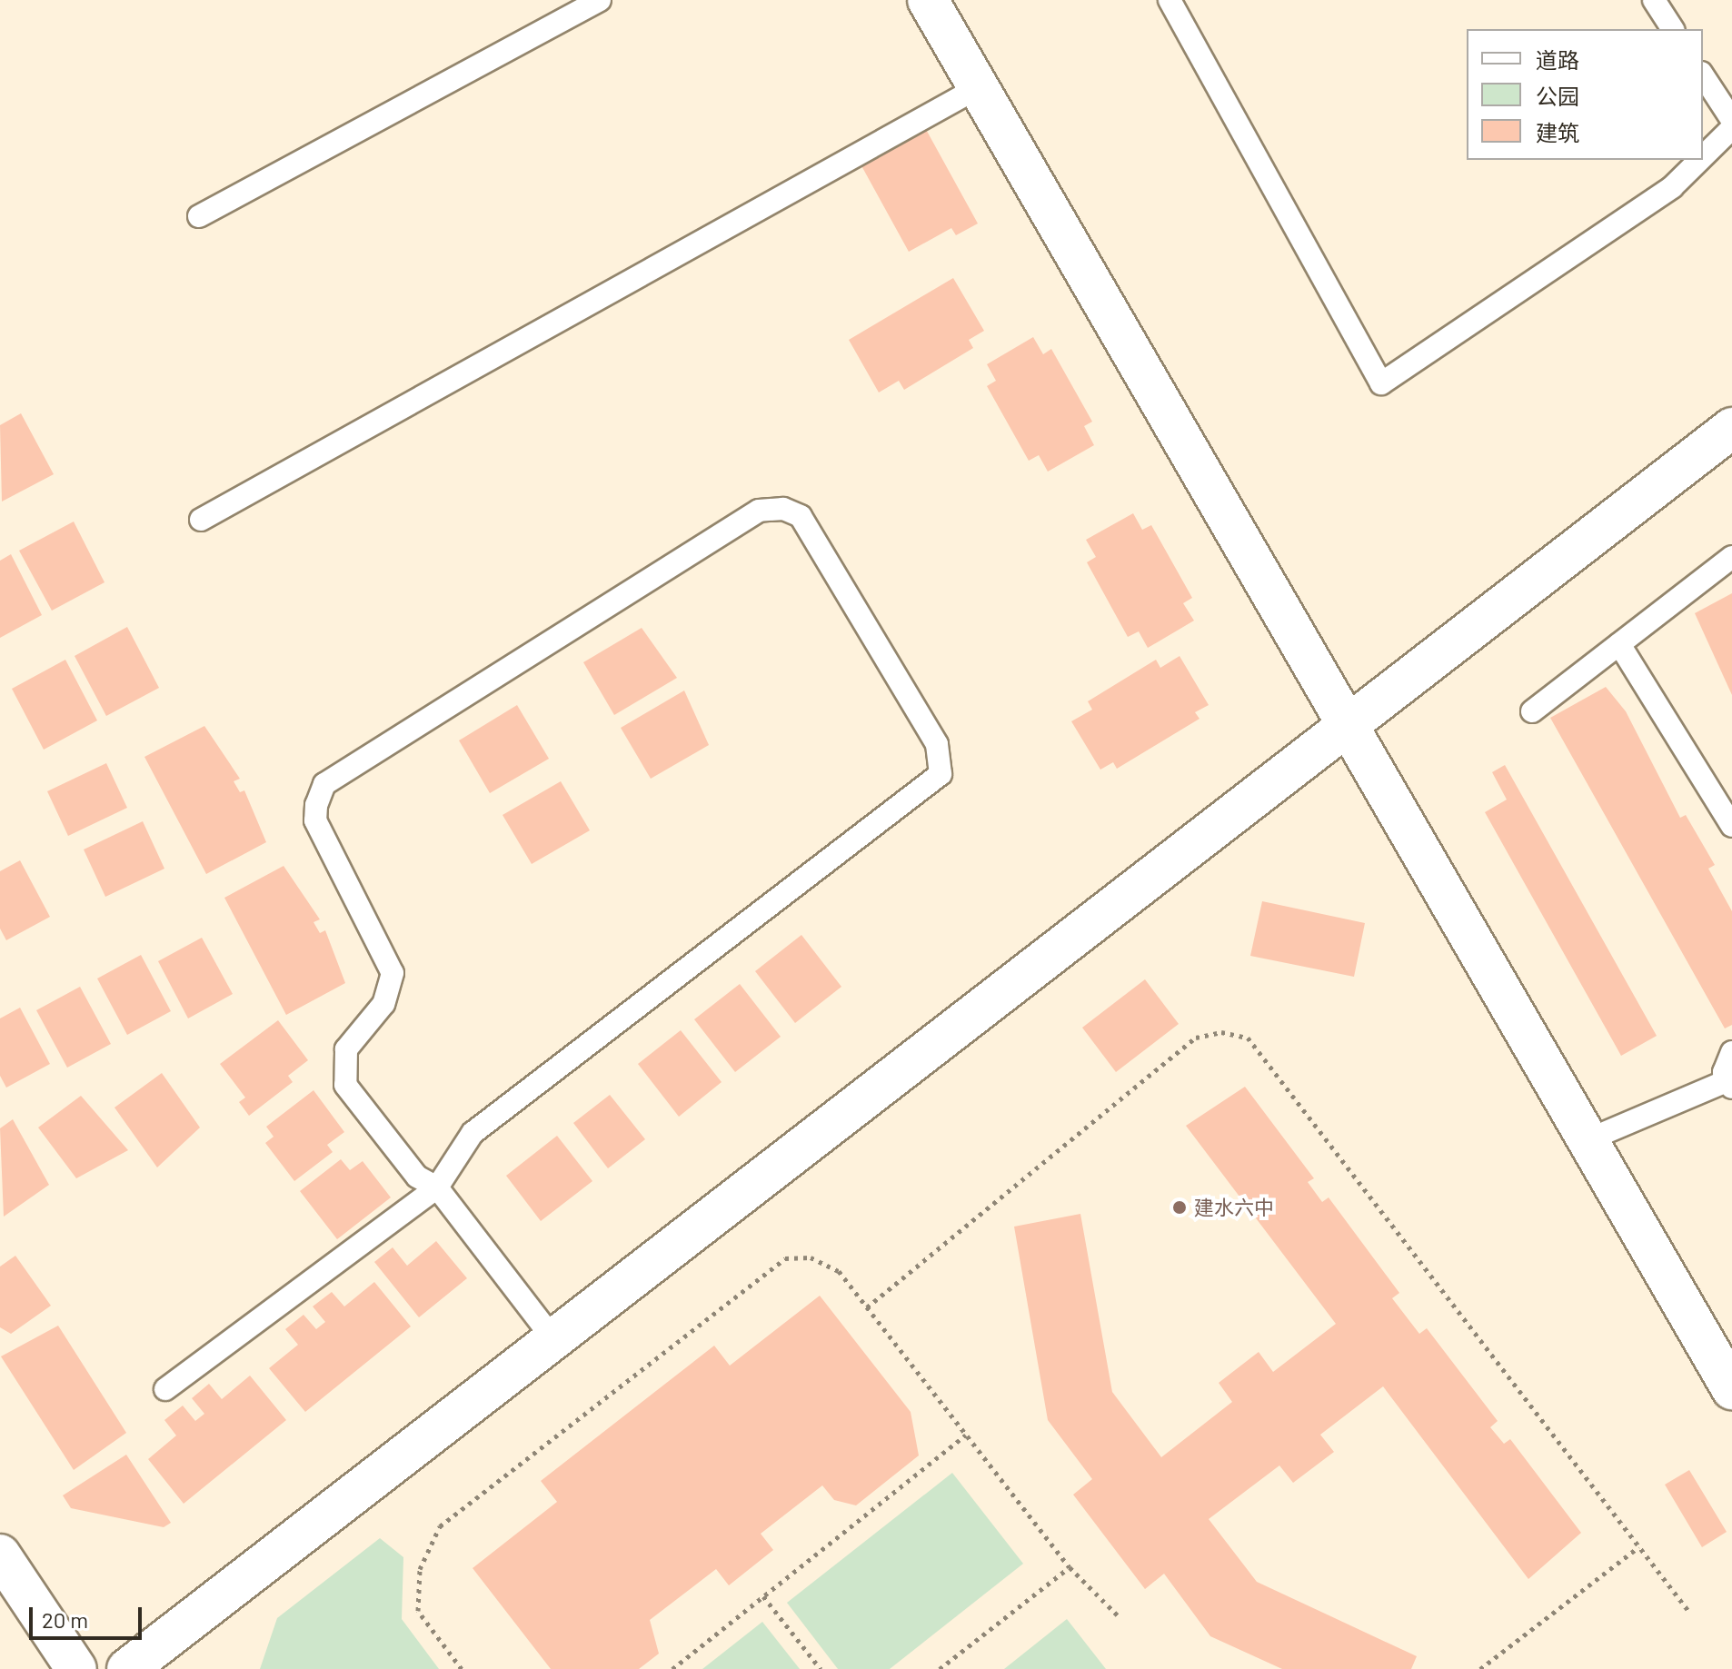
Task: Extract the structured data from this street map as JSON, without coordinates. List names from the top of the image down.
{
  "places": ["建水六中"],
  "legend": ["道路", "公园", "建筑"],
  "scale_bar": "20 m"
}
